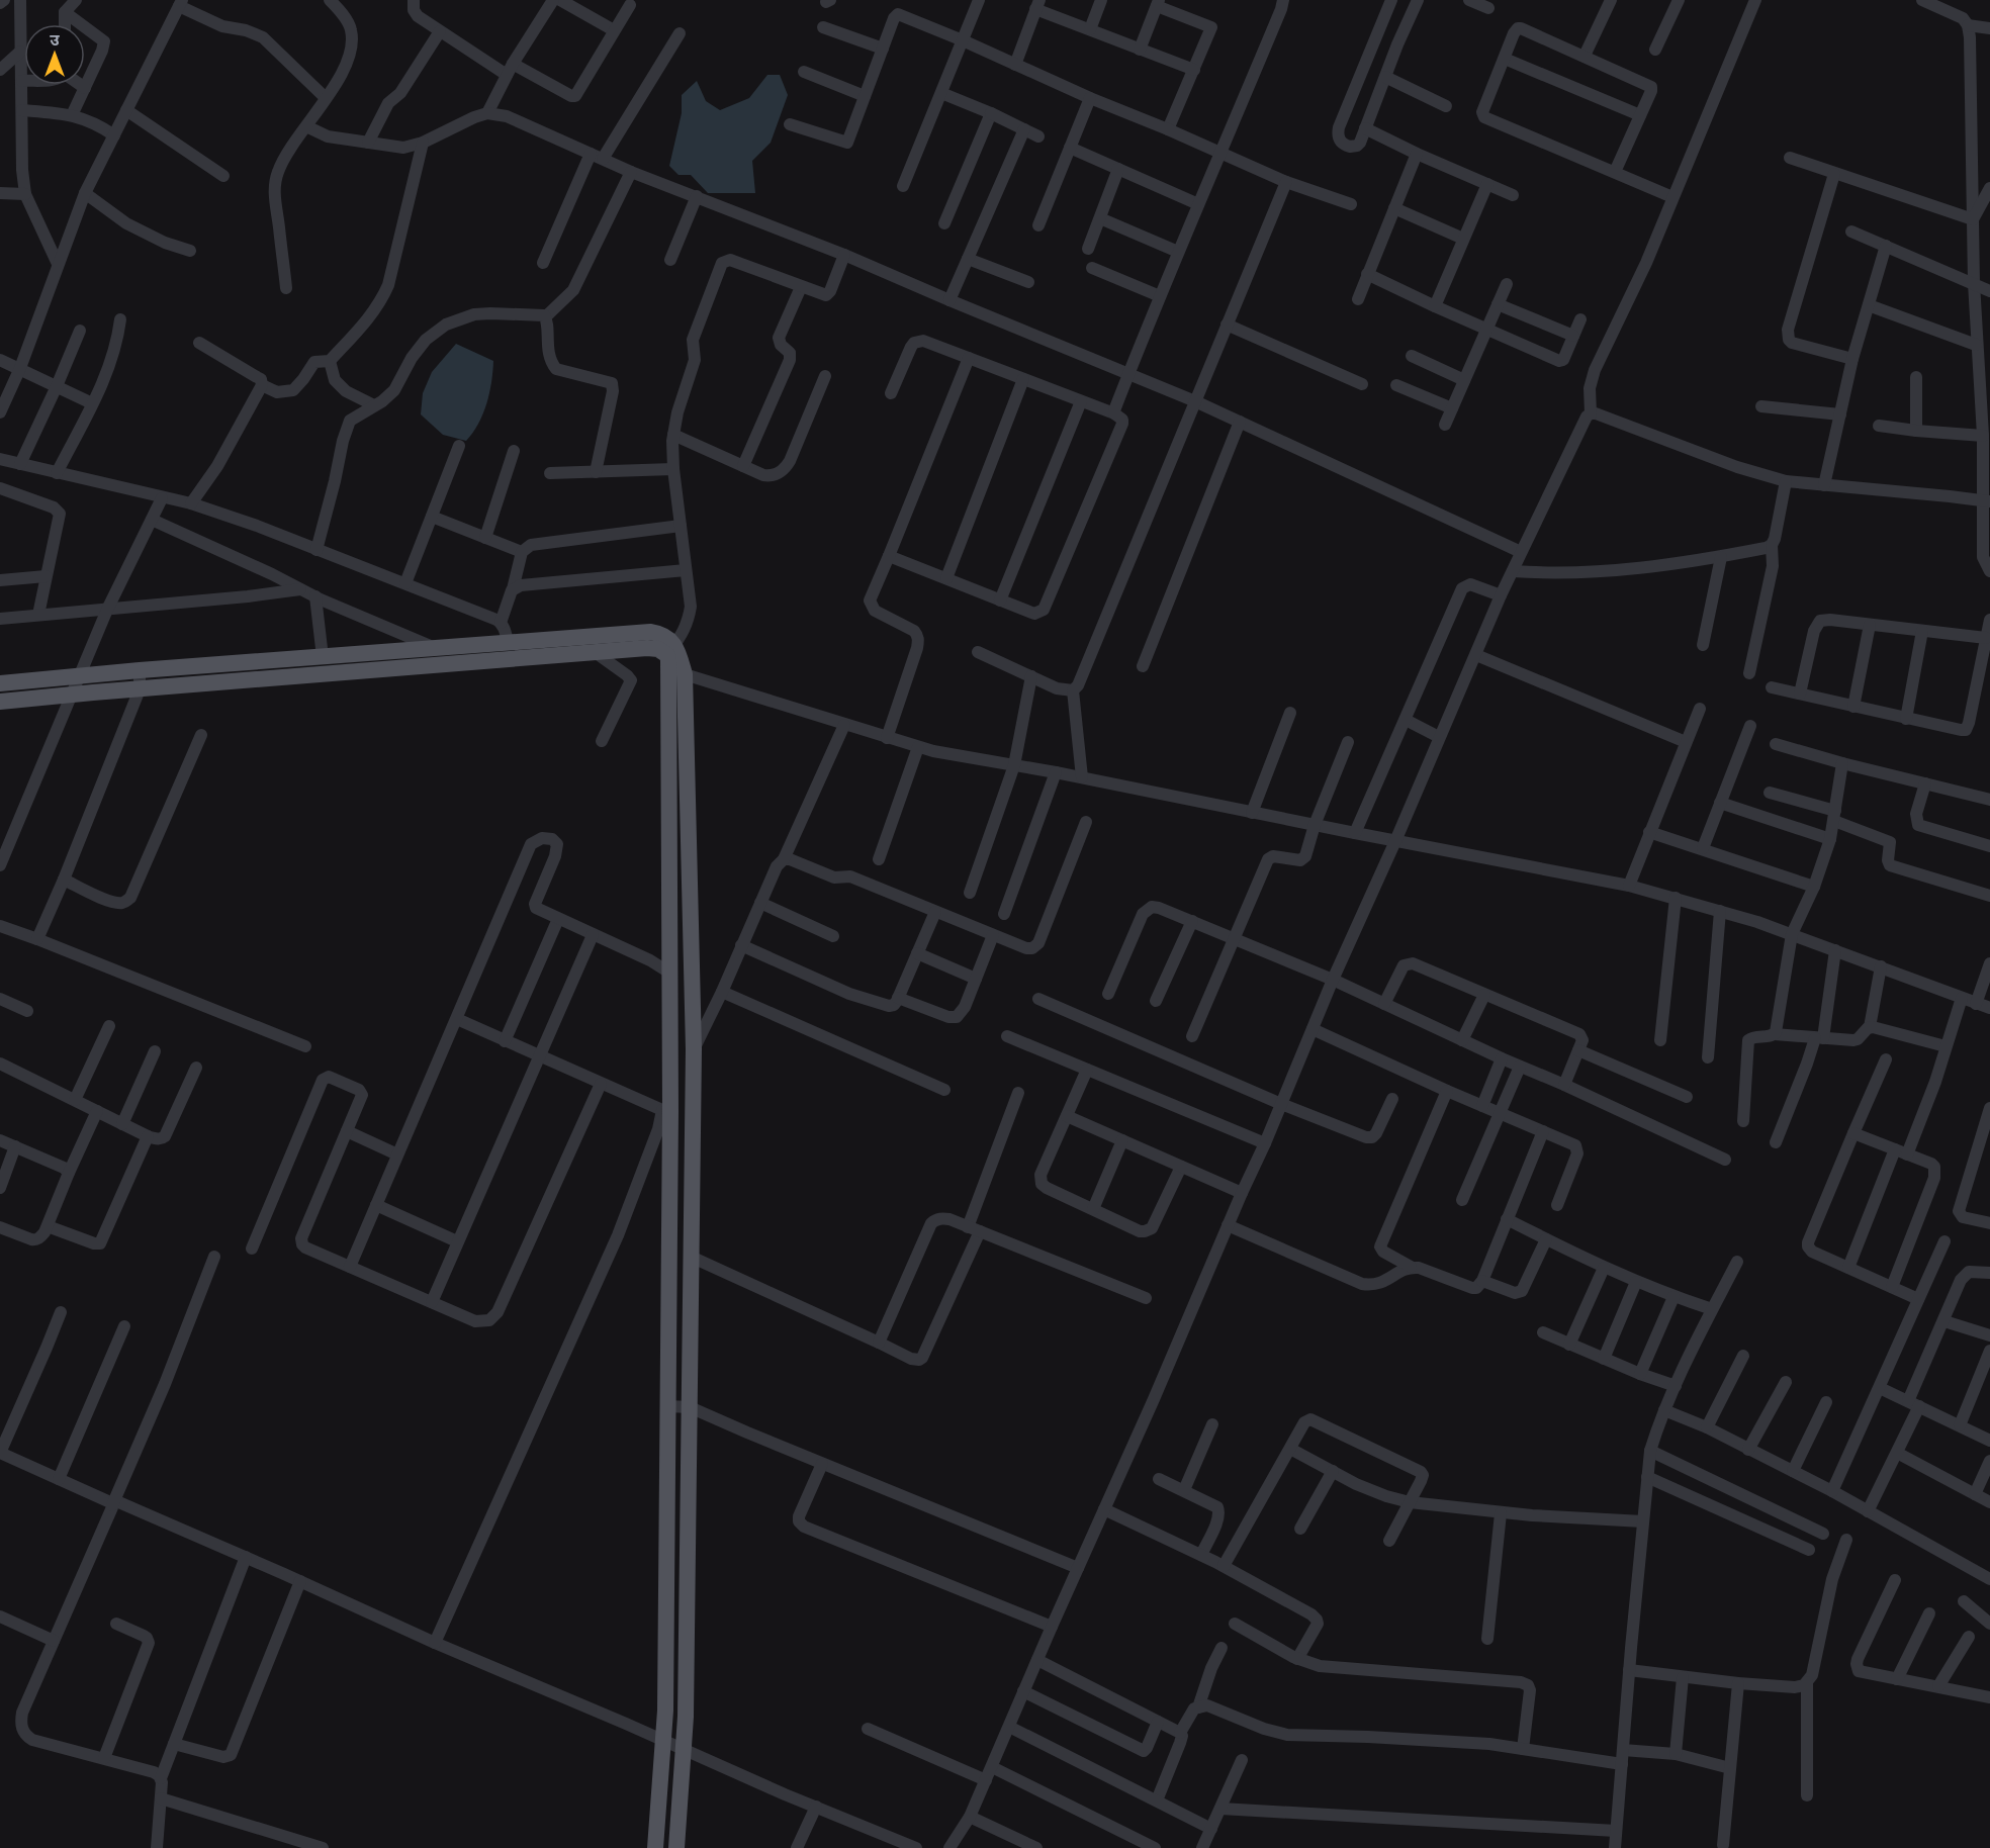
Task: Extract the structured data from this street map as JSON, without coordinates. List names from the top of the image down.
{
  "north": "top"
}
